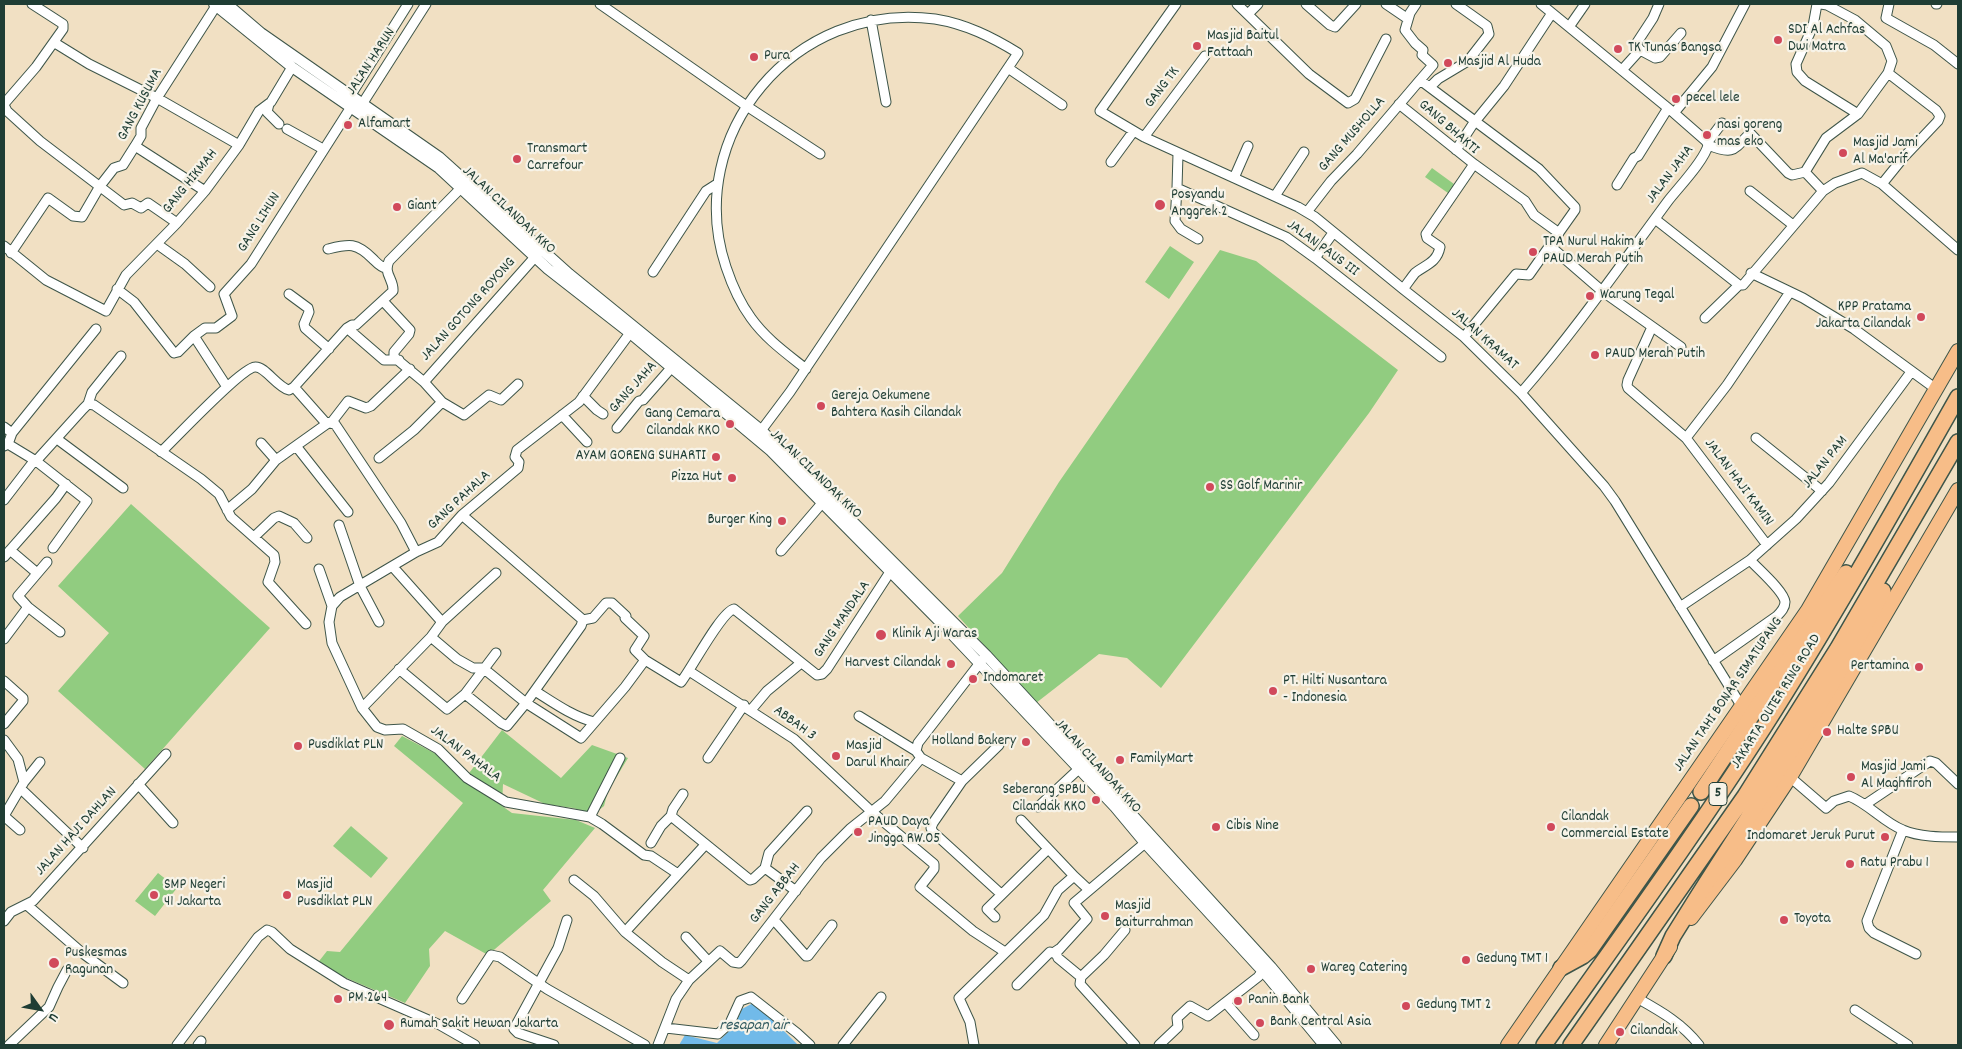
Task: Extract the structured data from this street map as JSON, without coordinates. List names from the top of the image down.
{
  "streets": {
    "highway": ["JALAN TAHI BONAR SIMATUPANG", "JAKARTA OUTER RING ROAD", "5"],
    "street": [
      "JALAN HARUN",
      "GANG TK",
      "GANG KUSUMA",
      "GANG BHAKTI",
      "GANG MUSHOLLA",
      "JALAN JAHA",
      "GANG HIKMAH",
      "JALAN CILANDAK KKO",
      "GANG LIHUN",
      "JALAN PAUS III",
      "JALAN GOTONG ROYONG",
      "JALAN KRAMAT",
      "GANG JAHA",
      "JALAN PAM",
      "JALAN HAJI KAMIN",
      "GANG PAHALA",
      "GANG MANDALA",
      "ABBAH 3",
      "JALAN PAHALA",
      "JALAN HAJI DAHLAN",
      "GANG ABBAH"
    ]
  },
  "crossings": [
    ["JALAN HARUN", "JALAN CILANDAK KKO"],
    ["JALAN HARUN", "GANG LIHUN"],
    ["GANG TK", "JALAN KRAMAT"],
    ["GANG KUSUMA", "GANG HIKMAH"],
    ["GANG KUSUMA", "JALAN CILANDAK KKO"],
    ["GANG BHAKTI", "GANG MUSHOLLA"],
    ["GANG BHAKTI", "JALAN KRAMAT"],
    ["GANG MUSHOLLA", "JALAN KRAMAT"],
    ["JALAN JAHA", "JALAN KRAMAT"],
    ["GANG HIKMAH", "JALAN CILANDAK KKO"],
    ["JALAN CILANDAK KKO", "GANG LIHUN"],
    ["JALAN CILANDAK KKO", "JALAN GOTONG ROYONG"],
    ["JALAN CILANDAK KKO", "GANG JAHA"],
    ["JALAN CILANDAK KKO", "GANG PAHALA"],
    ["JALAN CILANDAK KKO", "GANG MANDALA"],
    ["JALAN CILANDAK KKO", "GANG ABBAH"],
    ["JALAN KRAMAT", "JALAN PAM"],
    ["JALAN KRAMAT", "JALAN TAHI BONAR SIMATUPANG"],
    ["JALAN PAM", "JALAN HAJI KAMIN"],
    ["GANG MANDALA", "ABBAH 3"],
    ["ABBAH 3", "GANG ABBAH"]
  ],
  "water": ["resapan air"],
  "places": [
    "SDI Al Achfas Dwi Matra",
    "Masjid Baitul Fattaah",
    "TK Tunas Bangsa",
    "Pura",
    "Masjid Al Huda",
    "pecel lele",
    "Alfamart",
    "nasi goreng mas eko",
    "Masjid Jami Al Ma'arif",
    "Transmart Carrefour",
    "Posyandu Anggrek 2",
    "Giant",
    "TPA Nurul Hakim & PAUD Merah Putih",
    "Warung Tegal",
    "KPP Pratama Jakarta Cilandak",
    "PAUD Merah Putih",
    "Gereja Oekumene Bahtera Kasih Cilandak",
    "Gang Cemara Cilandak KKO",
    "AYAM GORENG SUHARTI",
    "Pizza Hut",
    "SS Golf Marinir",
    "Burger King",
    "Klinik Aji Waras",
    "Harvest Cilandak",
    "Pertamina",
    "Indomaret",
    "PT. Hilti Nusantara - Indonesia",
    "Halte SPBU",
    "Holland Bakery",
    "Pusdiklat PLN",
    "Masjid Darul Khair",
    "FamilyMart",
    "Masjid Jami Al Maghfiroh",
    "Seberang SPBU Cilandak KKO",
    "Cibis Nine",
    "Cilandak Commercial Estate",
    "PAUD Daya Jingga RW.05",
    "Indomaret Jeruk Purut",
    "Ratu Prabu 1",
    "SMP Negeri 41 Jakarta",
    "Masjid Pusdiklat PLN",
    "Masjid Baiturrahman",
    "Toyota",
    "Gedung TMT 1",
    "Puskesmas Ragunan",
    "Wareg Catering",
    "PM 264",
    "Panin Bank",
    "Gedung TMT 2",
    "Bank Central Asia",
    "Rumah Sakit Hewan Jakarta",
    "Cilandak"
  ],
  "north": "bottom right"
}
